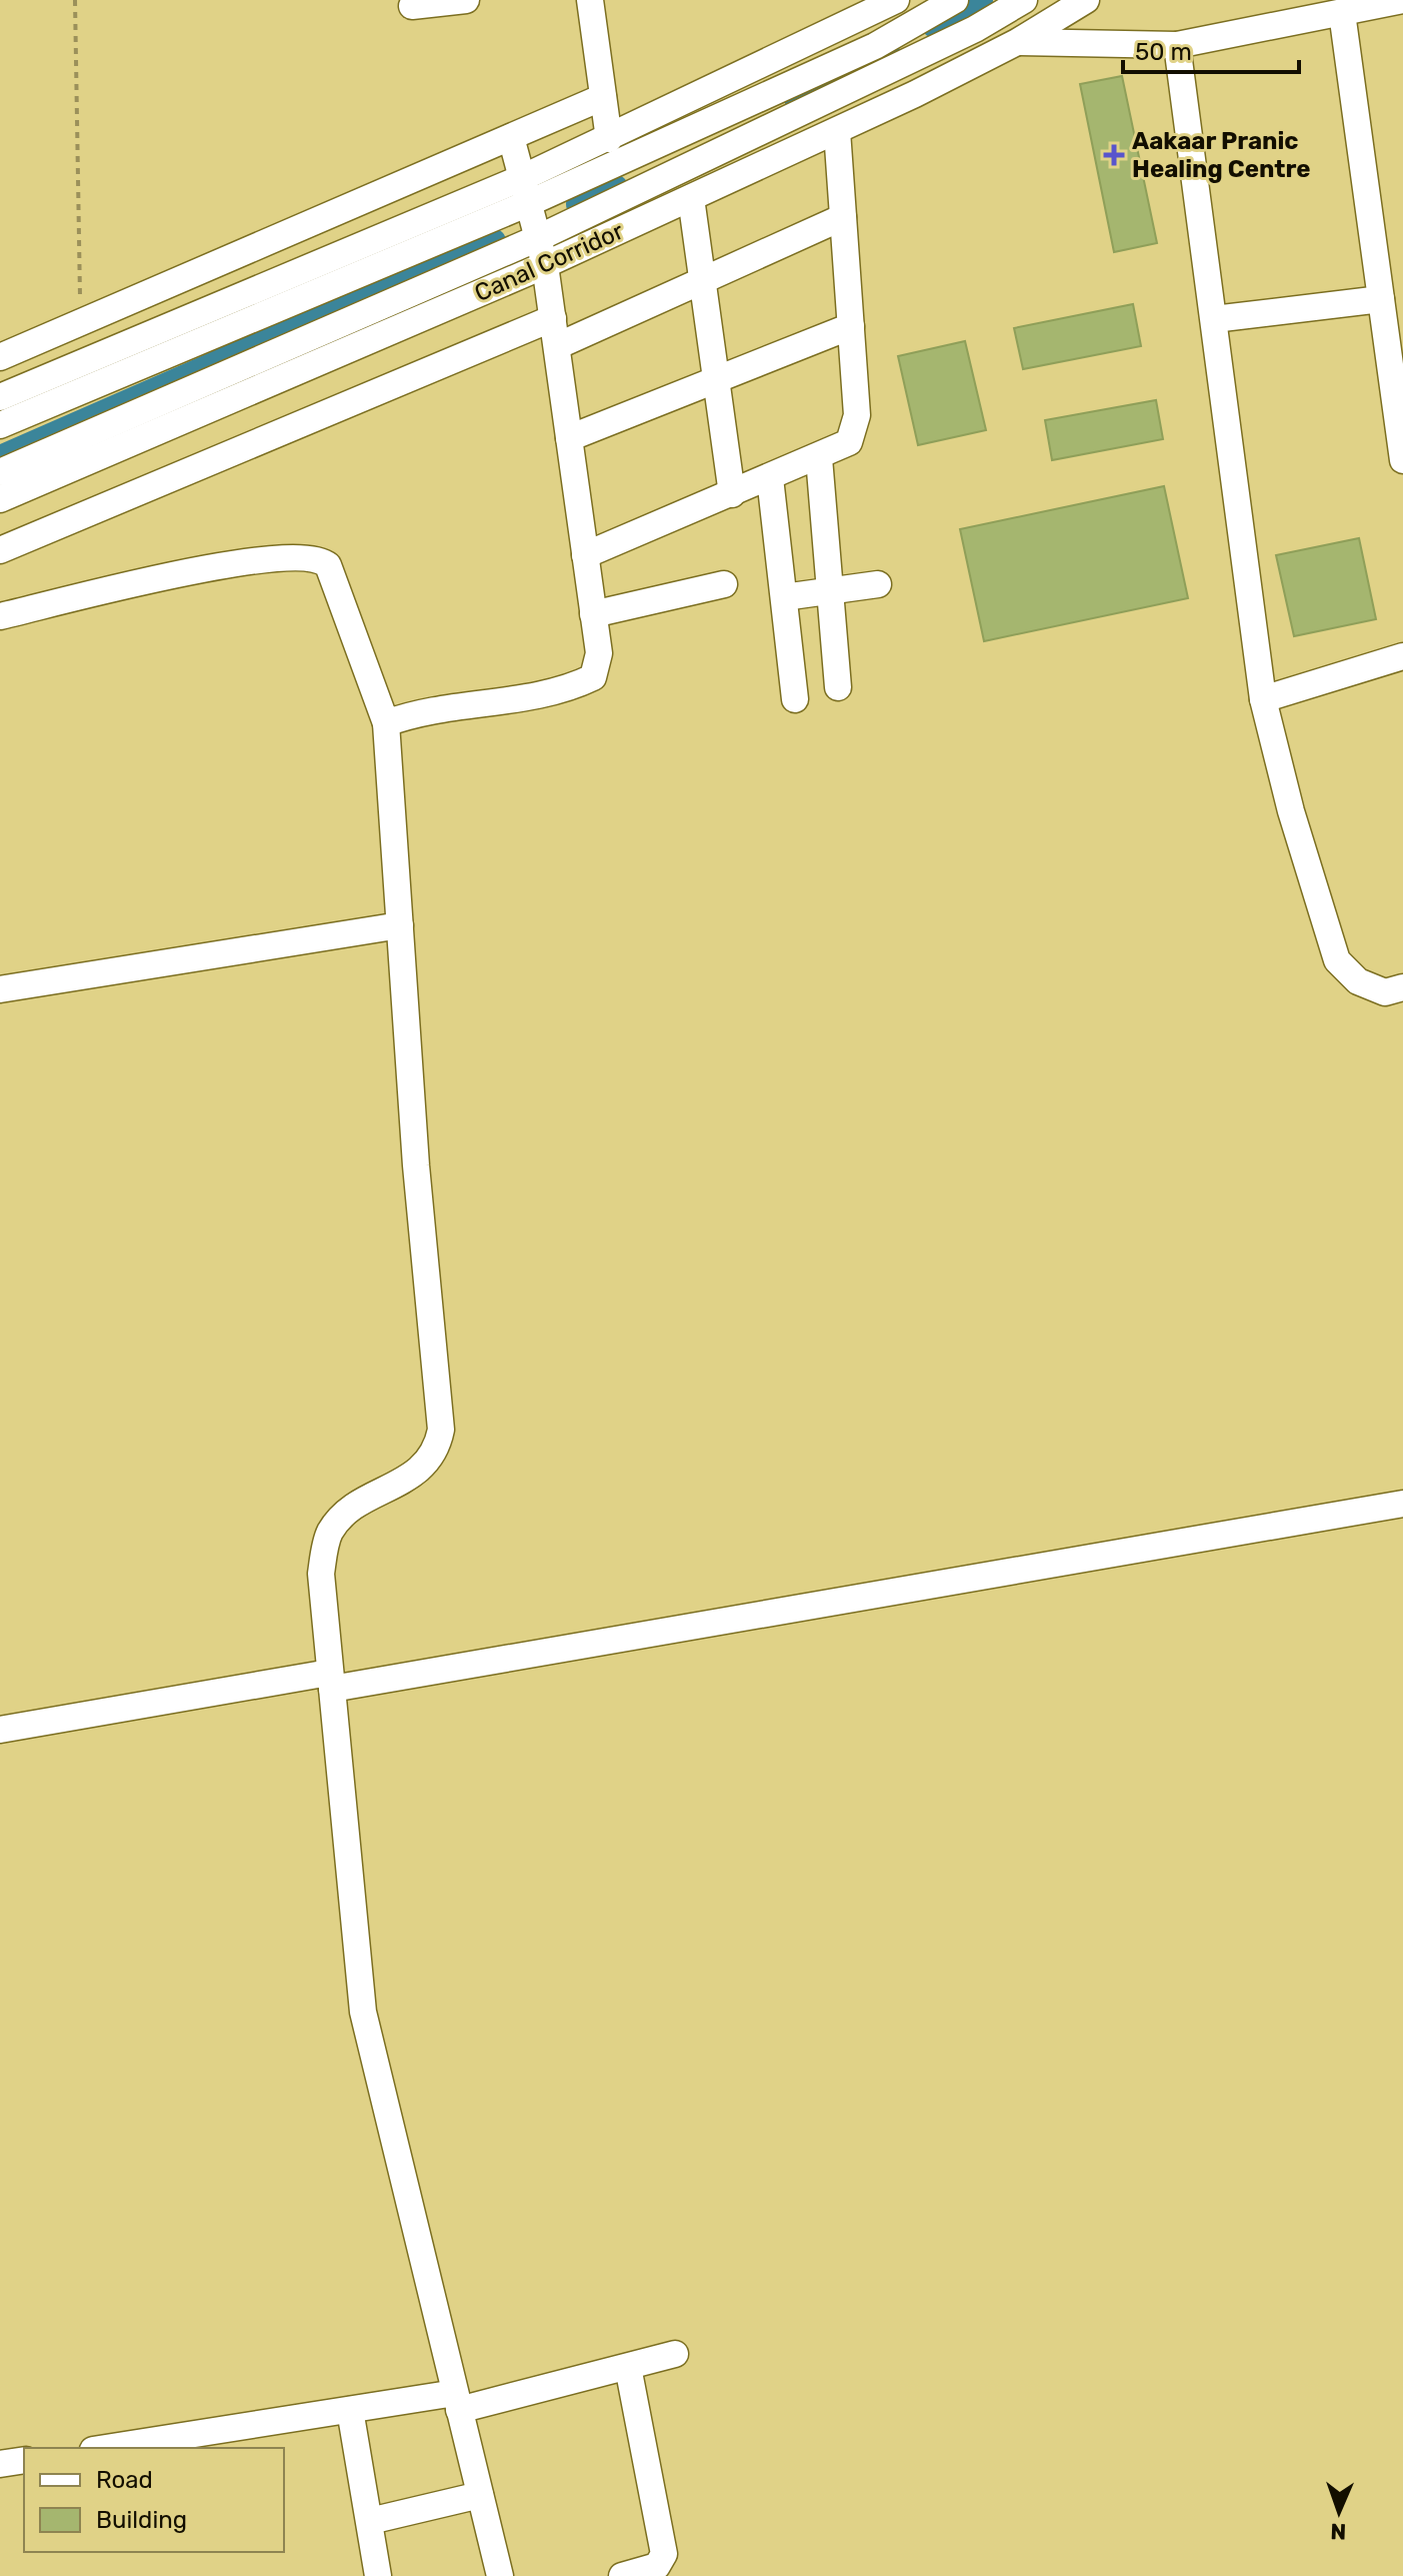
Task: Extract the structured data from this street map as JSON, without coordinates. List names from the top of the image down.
{
  "streets": {
    "street": ["Canal Corridor"]
  },
  "places": {
    "health": ["Aakaar Pranic Healing Centre"]
  },
  "legend": ["Road", "Building"],
  "scale_bar": "50 m",
  "north": "bottom"
}
